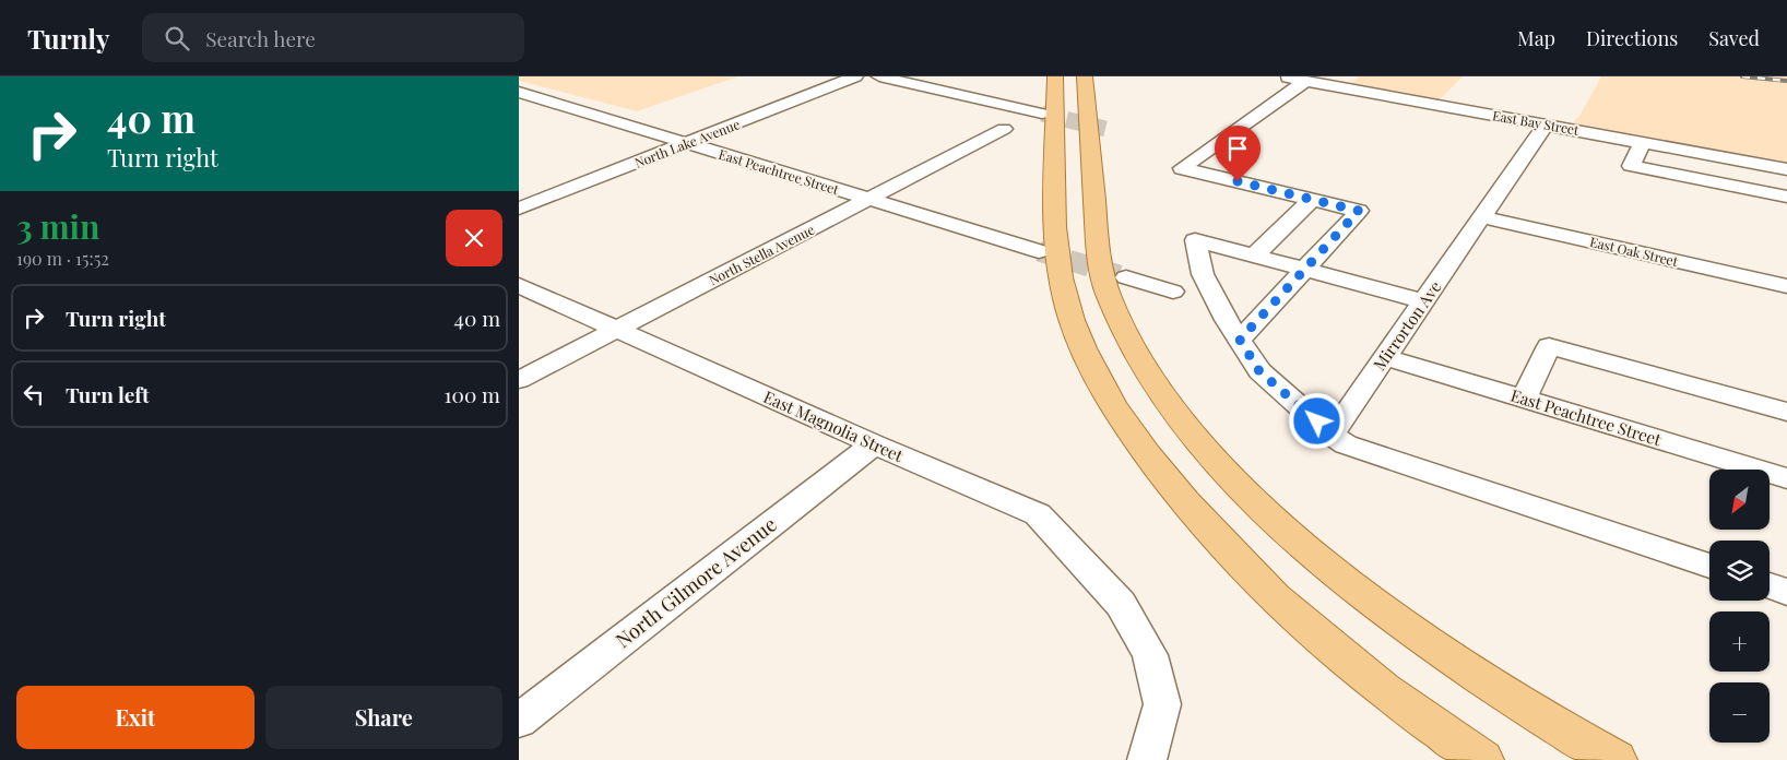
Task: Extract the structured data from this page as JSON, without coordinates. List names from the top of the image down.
{
  "streets": {
    "street": [
      "East Bay Street",
      "North Lake Avenue",
      "East Peachtree Street",
      "East Oak Street",
      "North Stella Avenue",
      "Mirrorton Ave",
      "East Magnolia Street",
      "North Gilmore Avenue"
    ]
  },
  "crossings": [
    ["East Bay Street", "Mirrorton Ave"],
    ["North Lake Avenue", "East Peachtree Street"],
    ["East Peachtree Street", "North Stella Avenue"],
    ["East Peachtree Street", "Mirrorton Ave"],
    ["East Oak Street", "Mirrorton Ave"],
    ["North Stella Avenue", "East Magnolia Street"],
    ["East Magnolia Street", "North Gilmore Avenue"]
  ],
  "north": "bottom left",
  "page": {
    "header": "Turnly",
    "search": "Search here",
    "nav": ["Map", "Directions", "Saved"],
    "turn": ["40 m", "Turn right"],
    "heading": ["3 min", "190 m · 15:52"],
    "list": [
      {
        "name": "Turn right",
        "value": "40 m"
      },
      {
        "name": "Turn left",
        "value": "100 m"
      }
    ],
    "map_buttons": ["+", "−"],
    "buttons": ["Exit", "Share"]
  }
}
